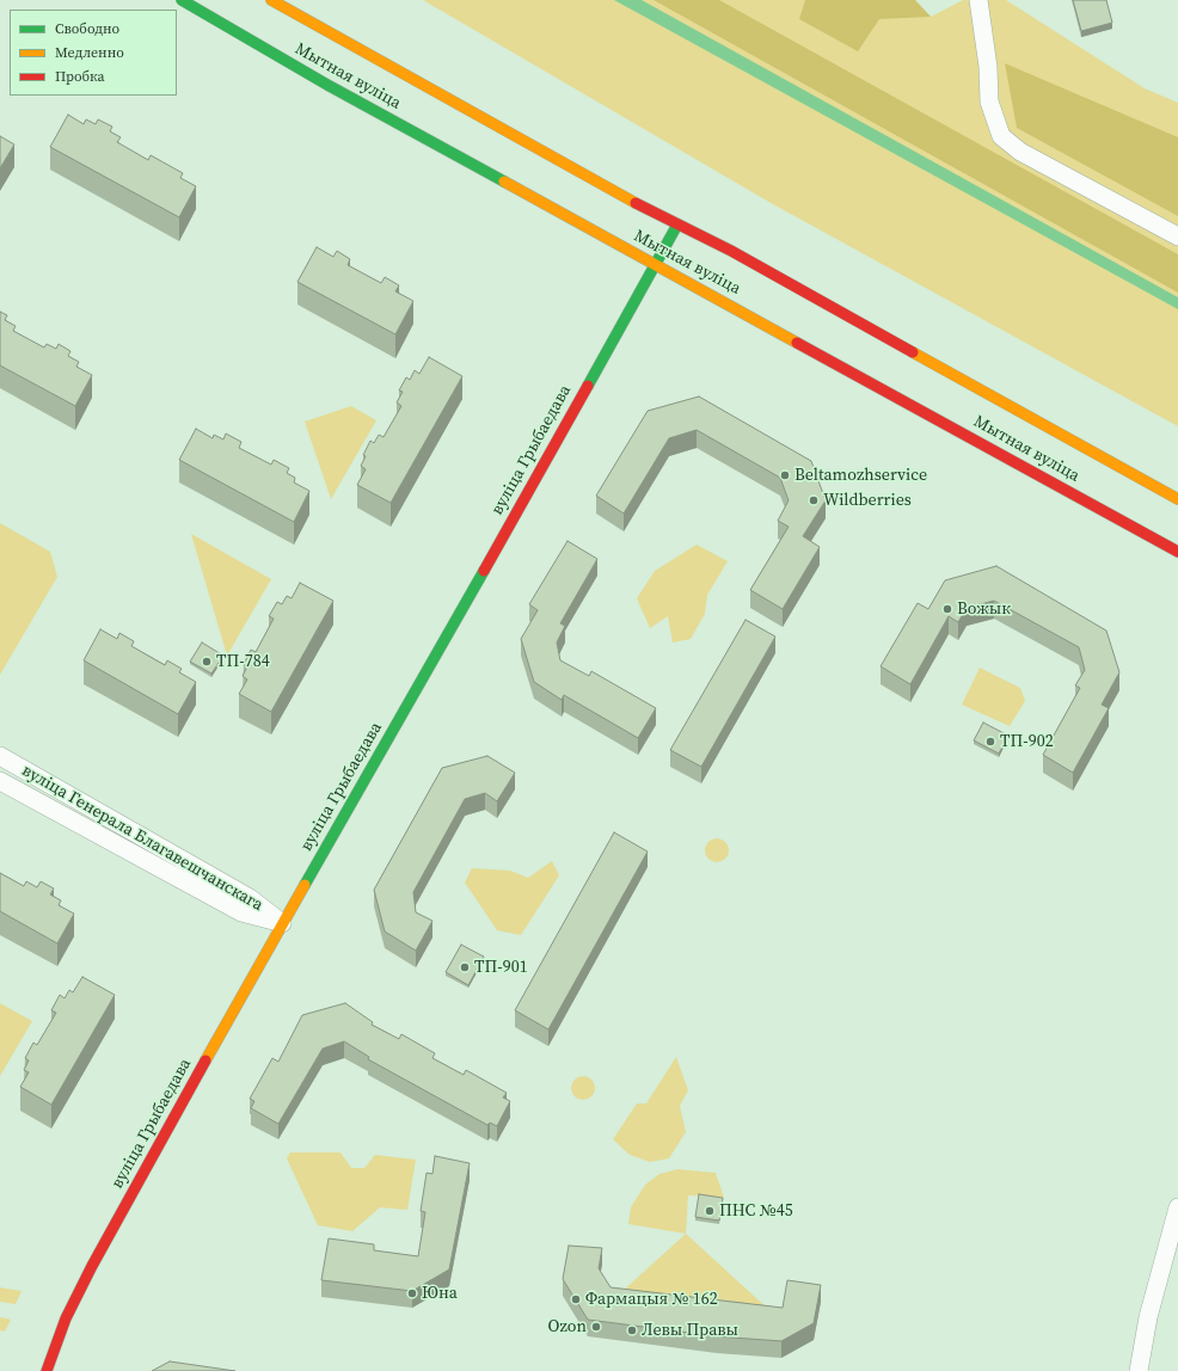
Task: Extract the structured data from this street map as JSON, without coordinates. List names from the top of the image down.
{
  "streets": {
    "main road": ["Мытная вуліца", "вуліца Грыбаедава"],
    "street": ["вуліца Генерала Благавешчанскага"]
  },
  "crossings": [
    ["Мытная вуліца", "вуліца Грыбаедава"],
    ["вуліца Грыбаедава", "вуліца Генерала Благавешчанскага"]
  ],
  "places": [
    "Beltamozhservice",
    "Wildberries",
    "Вожык",
    "ТП-784",
    "ТП-902",
    "ТП-901",
    "ПНС №45",
    "Юна",
    "Фармацыя № 162",
    "Ozon",
    "Левы Правы"
  ],
  "legend": ["Свободно", "Медленно", "Пробка"]
}
